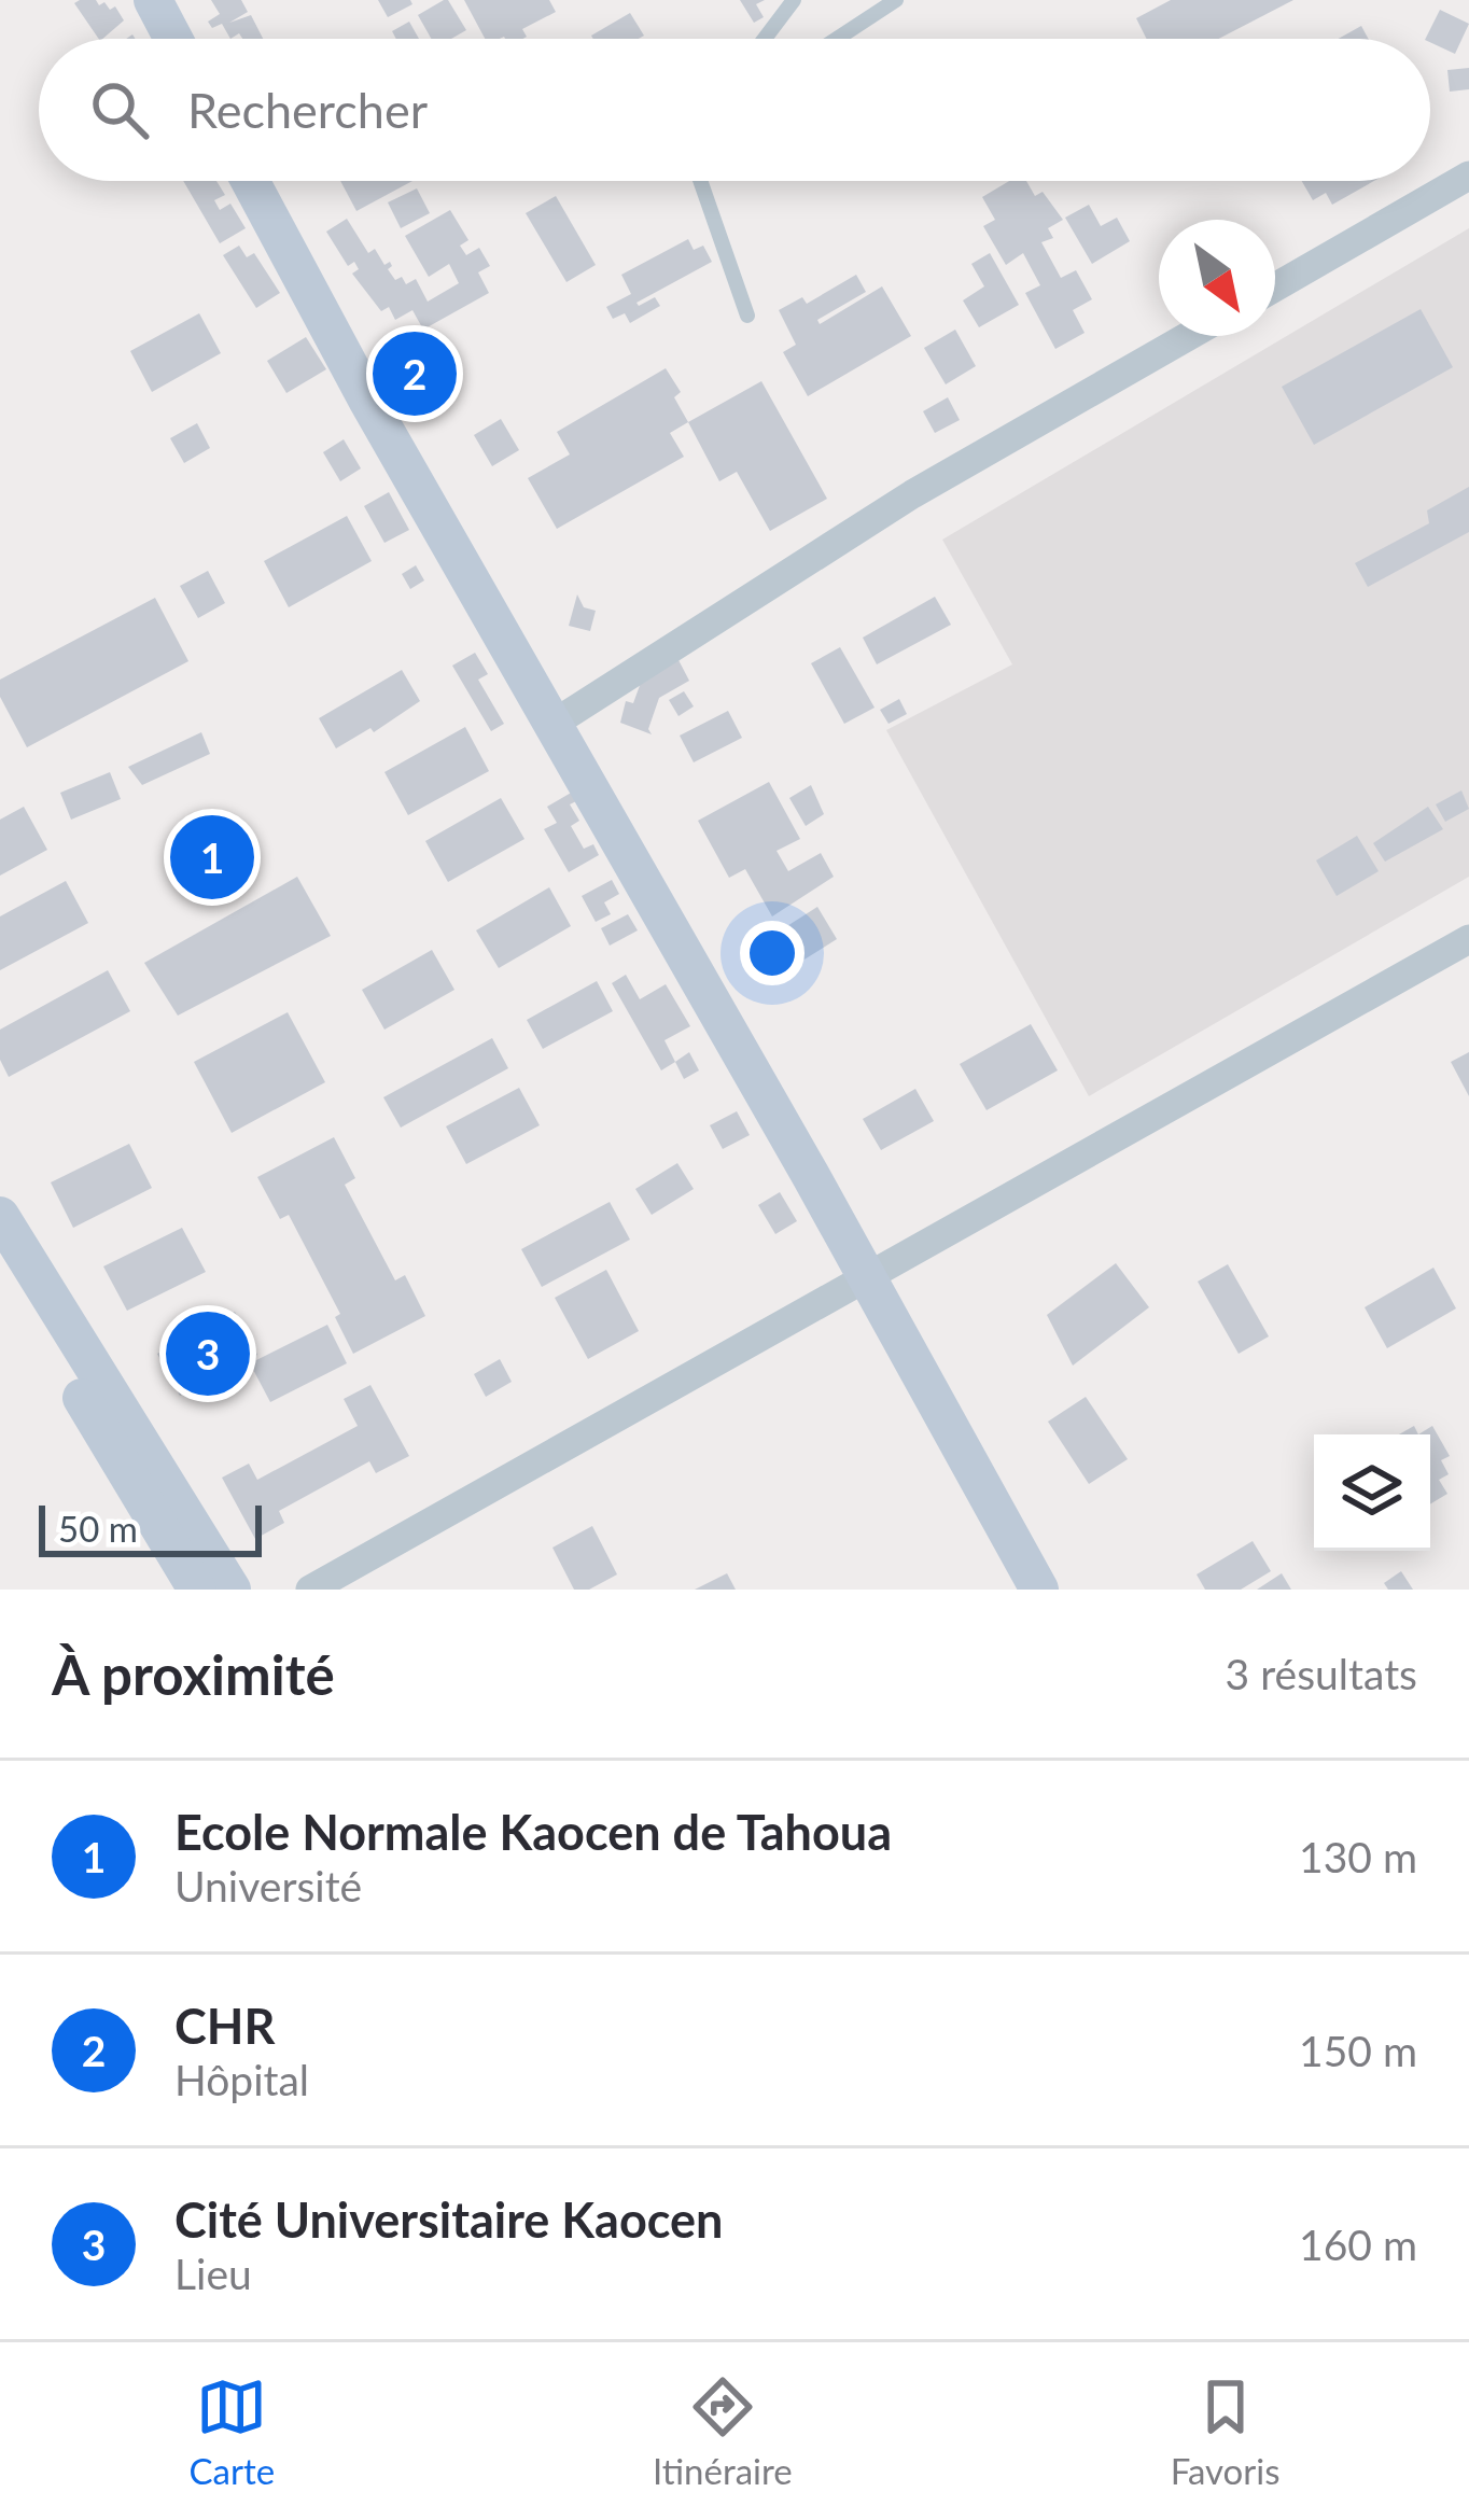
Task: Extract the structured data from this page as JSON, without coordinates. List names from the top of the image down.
{
  "scale_bar": "50 m",
  "north": "bottom right",
  "page": {
    "search": "Rechercher",
    "pins": ["2", "1", "3"],
    "scale": "50 m",
    "heading": ["À proximité", "3 résultats"],
    "list": [
      {
        "mark": "1",
        "name": "Ecole Normale Kaocen de Tahoua",
        "note": "Université",
        "value": "130 m"
      },
      {
        "mark": "2",
        "name": "CHR",
        "note": "Hôpital",
        "value": "150 m"
      },
      {
        "mark": "3",
        "name": "Cité Universitaire Kaocen",
        "note": "Lieu",
        "value": "160 m"
      }
    ],
    "nav": ["Carte", "Itinéraire", "Favoris"]
  }
}
